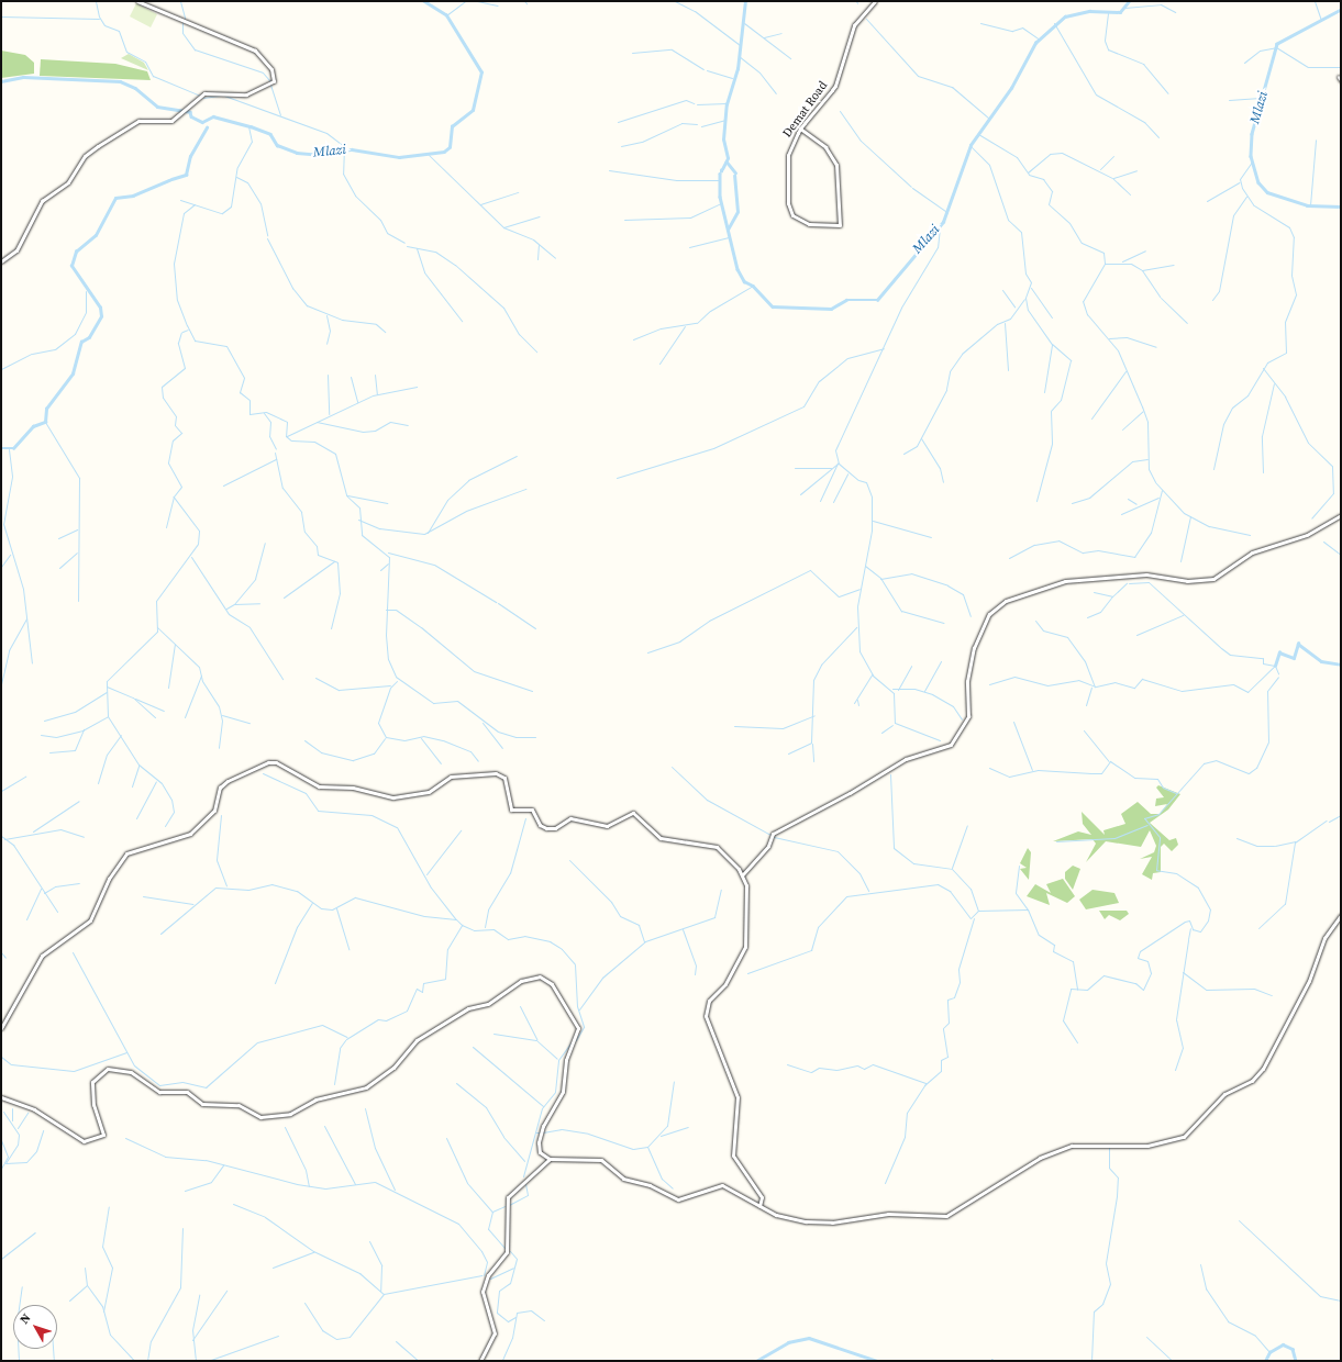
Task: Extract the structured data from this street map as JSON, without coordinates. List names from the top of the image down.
{
  "streets": {
    "street": ["Demat Road"]
  },
  "water": ["Mlazi"],
  "north": "top left"
}
